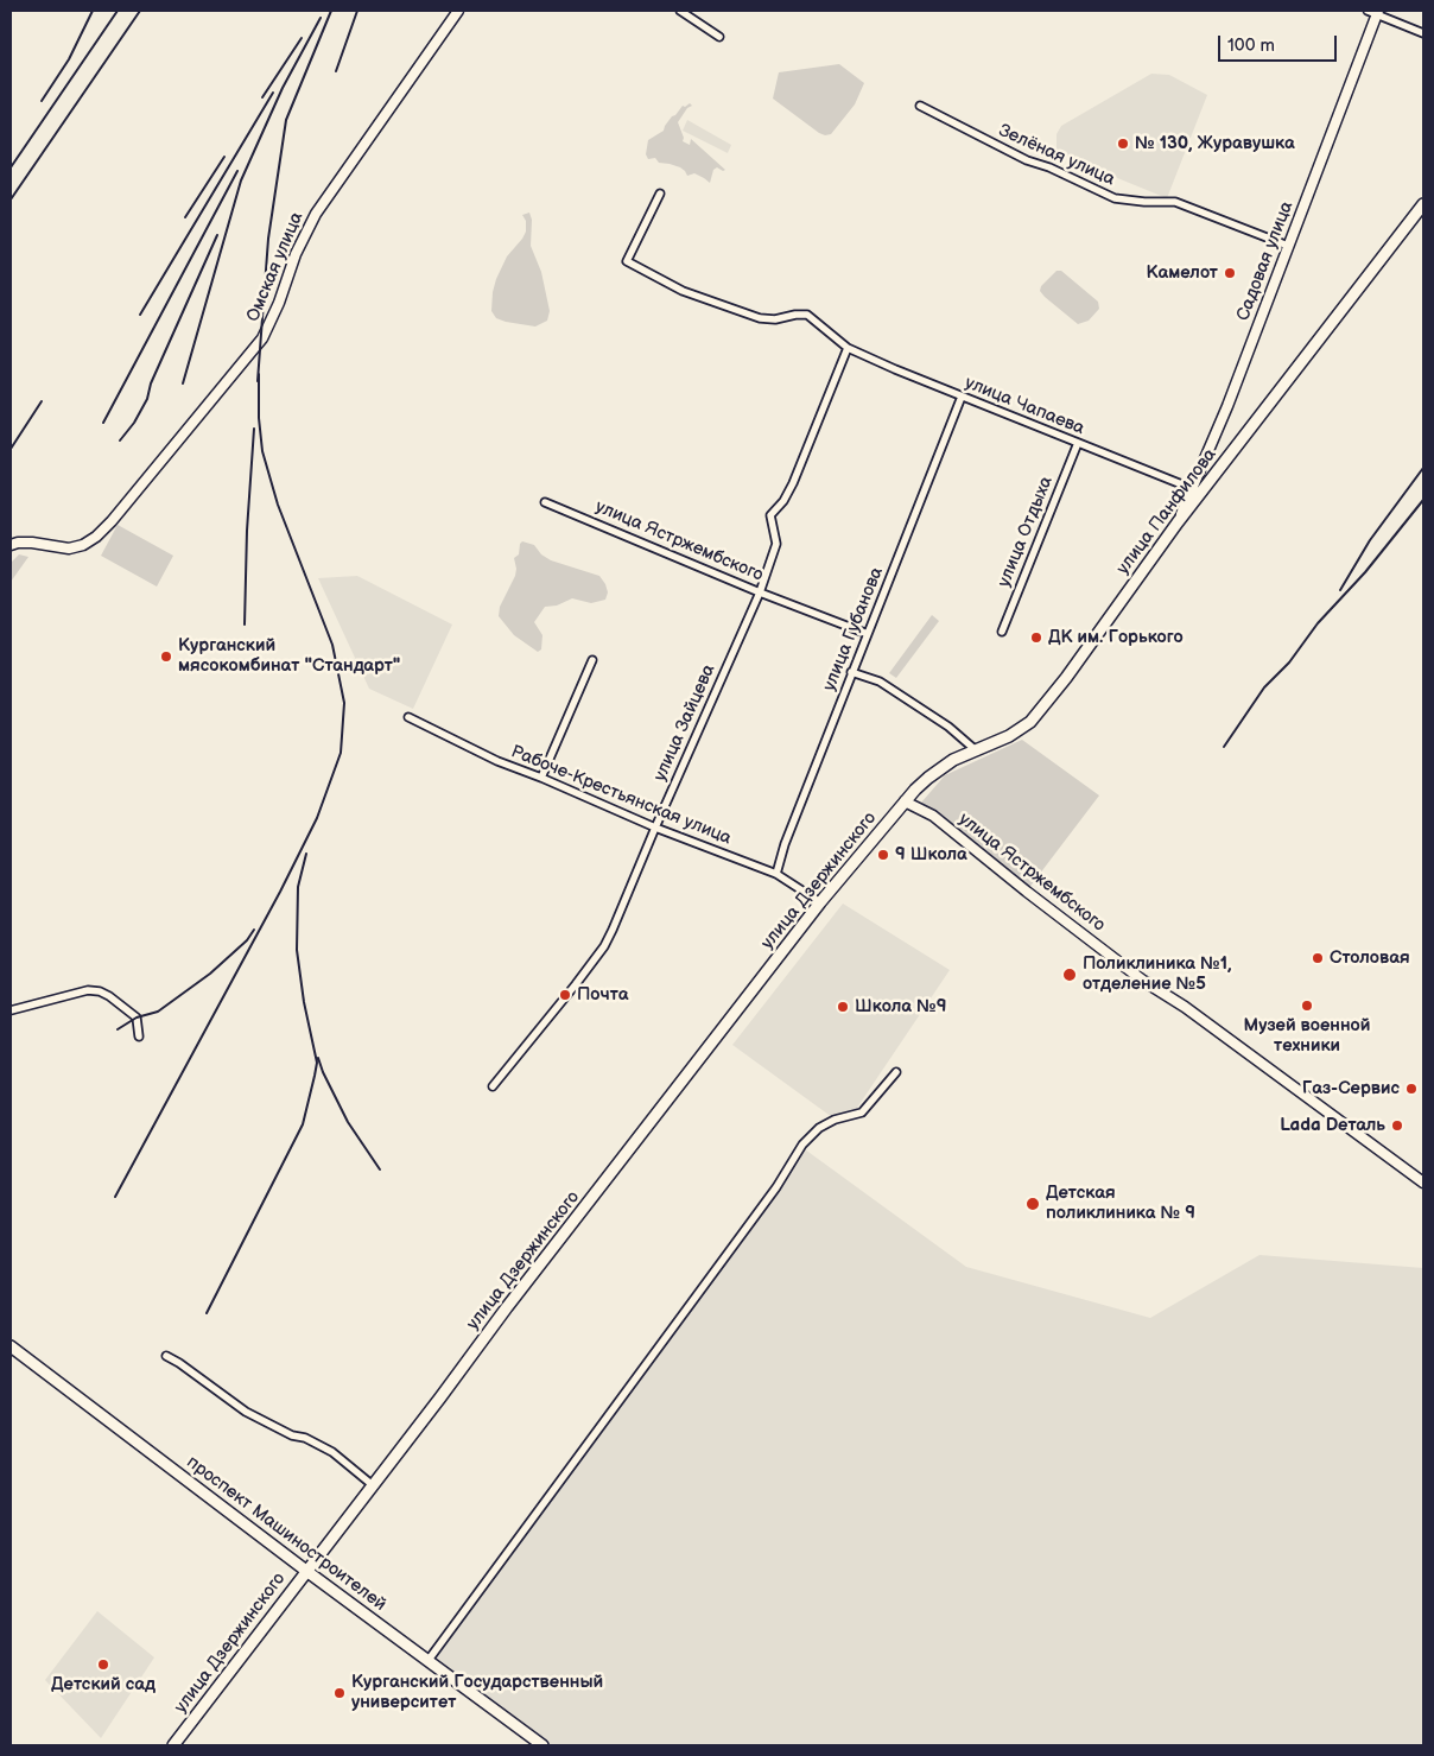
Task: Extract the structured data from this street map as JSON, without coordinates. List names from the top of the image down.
{
  "streets": {
    "main road": [
      "Садовая улица",
      "Омская улица",
      "улица Панфилова",
      "улица Ястржембского",
      "улица Дзержинского",
      "проспект Машиностроителей"
    ],
    "street": [
      "Зелёная улица",
      "улица Чапаева",
      "улица Отдыха",
      "улица Губанова",
      "улица Зайцева",
      "Рабоче-Крестьянская улица"
    ]
  },
  "crossings": [
    ["Зелёная улица", "Садовая улица"],
    ["Садовая улица", "улица Чапаева"],
    ["Садовая улица", "улица Панфилова"],
    ["улица Чапаева", "улица Панфилова"],
    ["улица Чапаева", "улица Отдыха"],
    ["улица Чапаева", "улица Губанова"],
    ["улица Чапаева", "улица Зайцева"],
    ["улица Панфилова", "улица Ястржембского"],
    ["улица Панфилова", "улица Дзержинского"],
    ["улица Ястржембского", "улица Губанова"],
    ["улица Ястржембского", "улица Зайцева"],
    ["улица Ястржембского", "улица Дзержинского"],
    ["улица Губанова", "Рабоче-Крестьянская улица"],
    ["улица Зайцева", "Рабоче-Крестьянская улица"],
    ["Рабоче-Крестьянская улица", "улица Дзержинского"],
    ["улица Дзержинского", "проспект Машиностроителей"]
  ],
  "places": [
    "№ 130, Журавушка",
    "Камелот",
    "ДК им. Горького",
    "Курганский мясокомбинат \"Стандарт\"",
    "9 Школа",
    "Столовая",
    "Поликлиника №1, отделение №5",
    "Почта",
    "Музей военной техники",
    "Школа №9",
    "Газ-Сервис",
    "Lada Dеталь",
    "Детская поликлиника № 9",
    "Детский сад",
    "Курганский Государственный университет"
  ],
  "scale_bar": "100 m"
}
